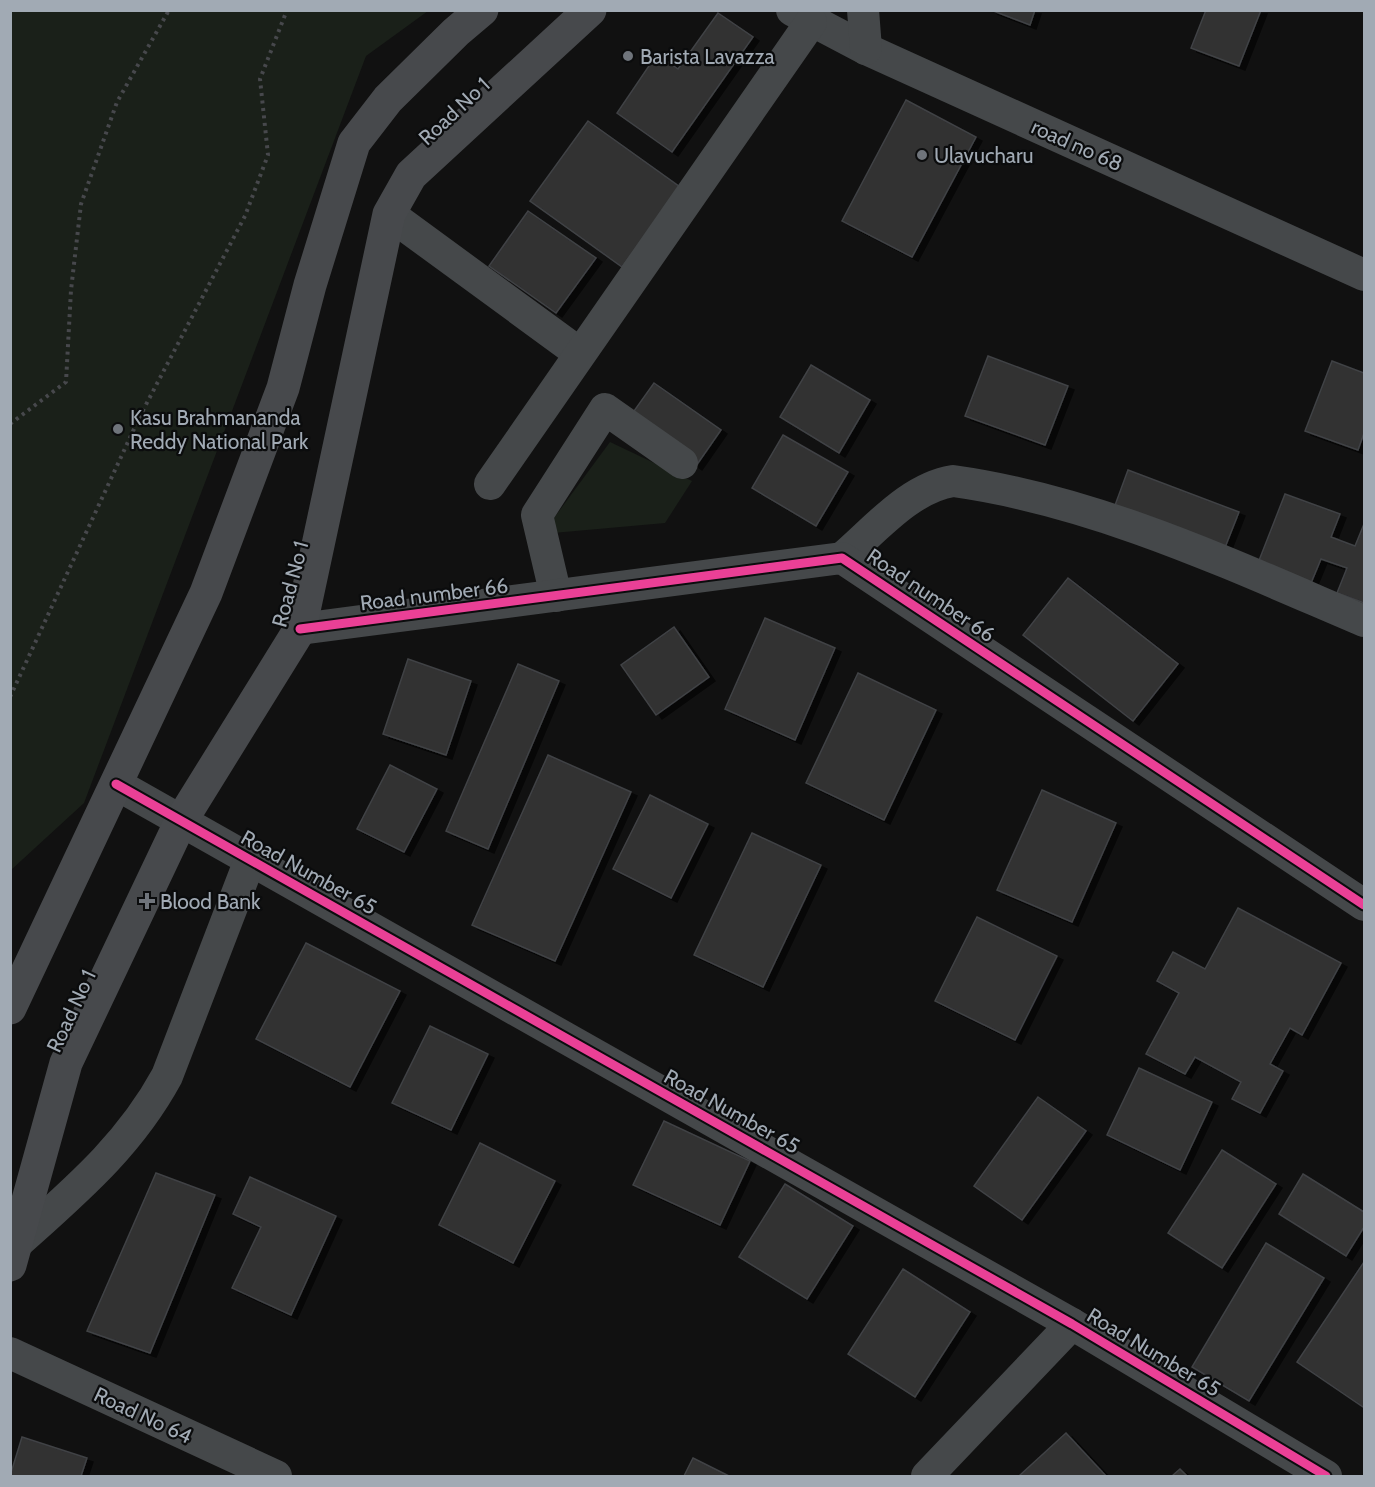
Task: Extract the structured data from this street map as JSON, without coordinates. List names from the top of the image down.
{
  "streets": {
    "main road": ["Road No 1"],
    "street": [
      "road no 68",
      "Road number 66",
      "Road Number 65",
      "Road No 64"
    ]
  },
  "crossings": [
    ["Road No 1", "Road number 66"],
    ["Road No 1", "Road Number 65"]
  ],
  "places": {
    "other": ["Barista Lavazza", "Ulavucharu", "Kasu Brahmananda Reddy National Park"],
    "health": ["Blood Bank"]
  }
}
